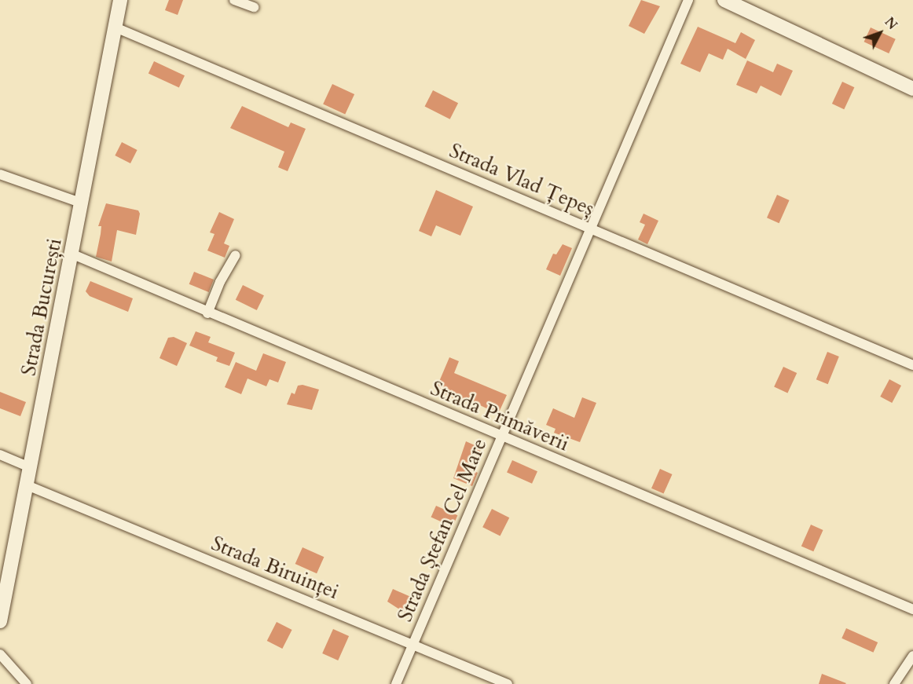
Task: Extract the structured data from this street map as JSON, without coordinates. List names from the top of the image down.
{
  "streets": {
    "main road": ["Strada București"],
    "street": [
      "Strada Vlad Țepeș",
      "Strada Primăverii",
      "Strada Ștefan Cel Mare",
      "Strada Biruinței"
    ]
  },
  "crossings": [
    ["Strada Vlad Țepeș", "Strada București"],
    ["Strada Vlad Țepeș", "Strada Ștefan Cel Mare"],
    ["Strada București", "Strada Primăverii"],
    ["Strada București", "Strada Biruinței"],
    ["Strada Primăverii", "Strada Ștefan Cel Mare"],
    ["Strada Ștefan Cel Mare", "Strada Biruinței"]
  ],
  "north": "top right"
}
